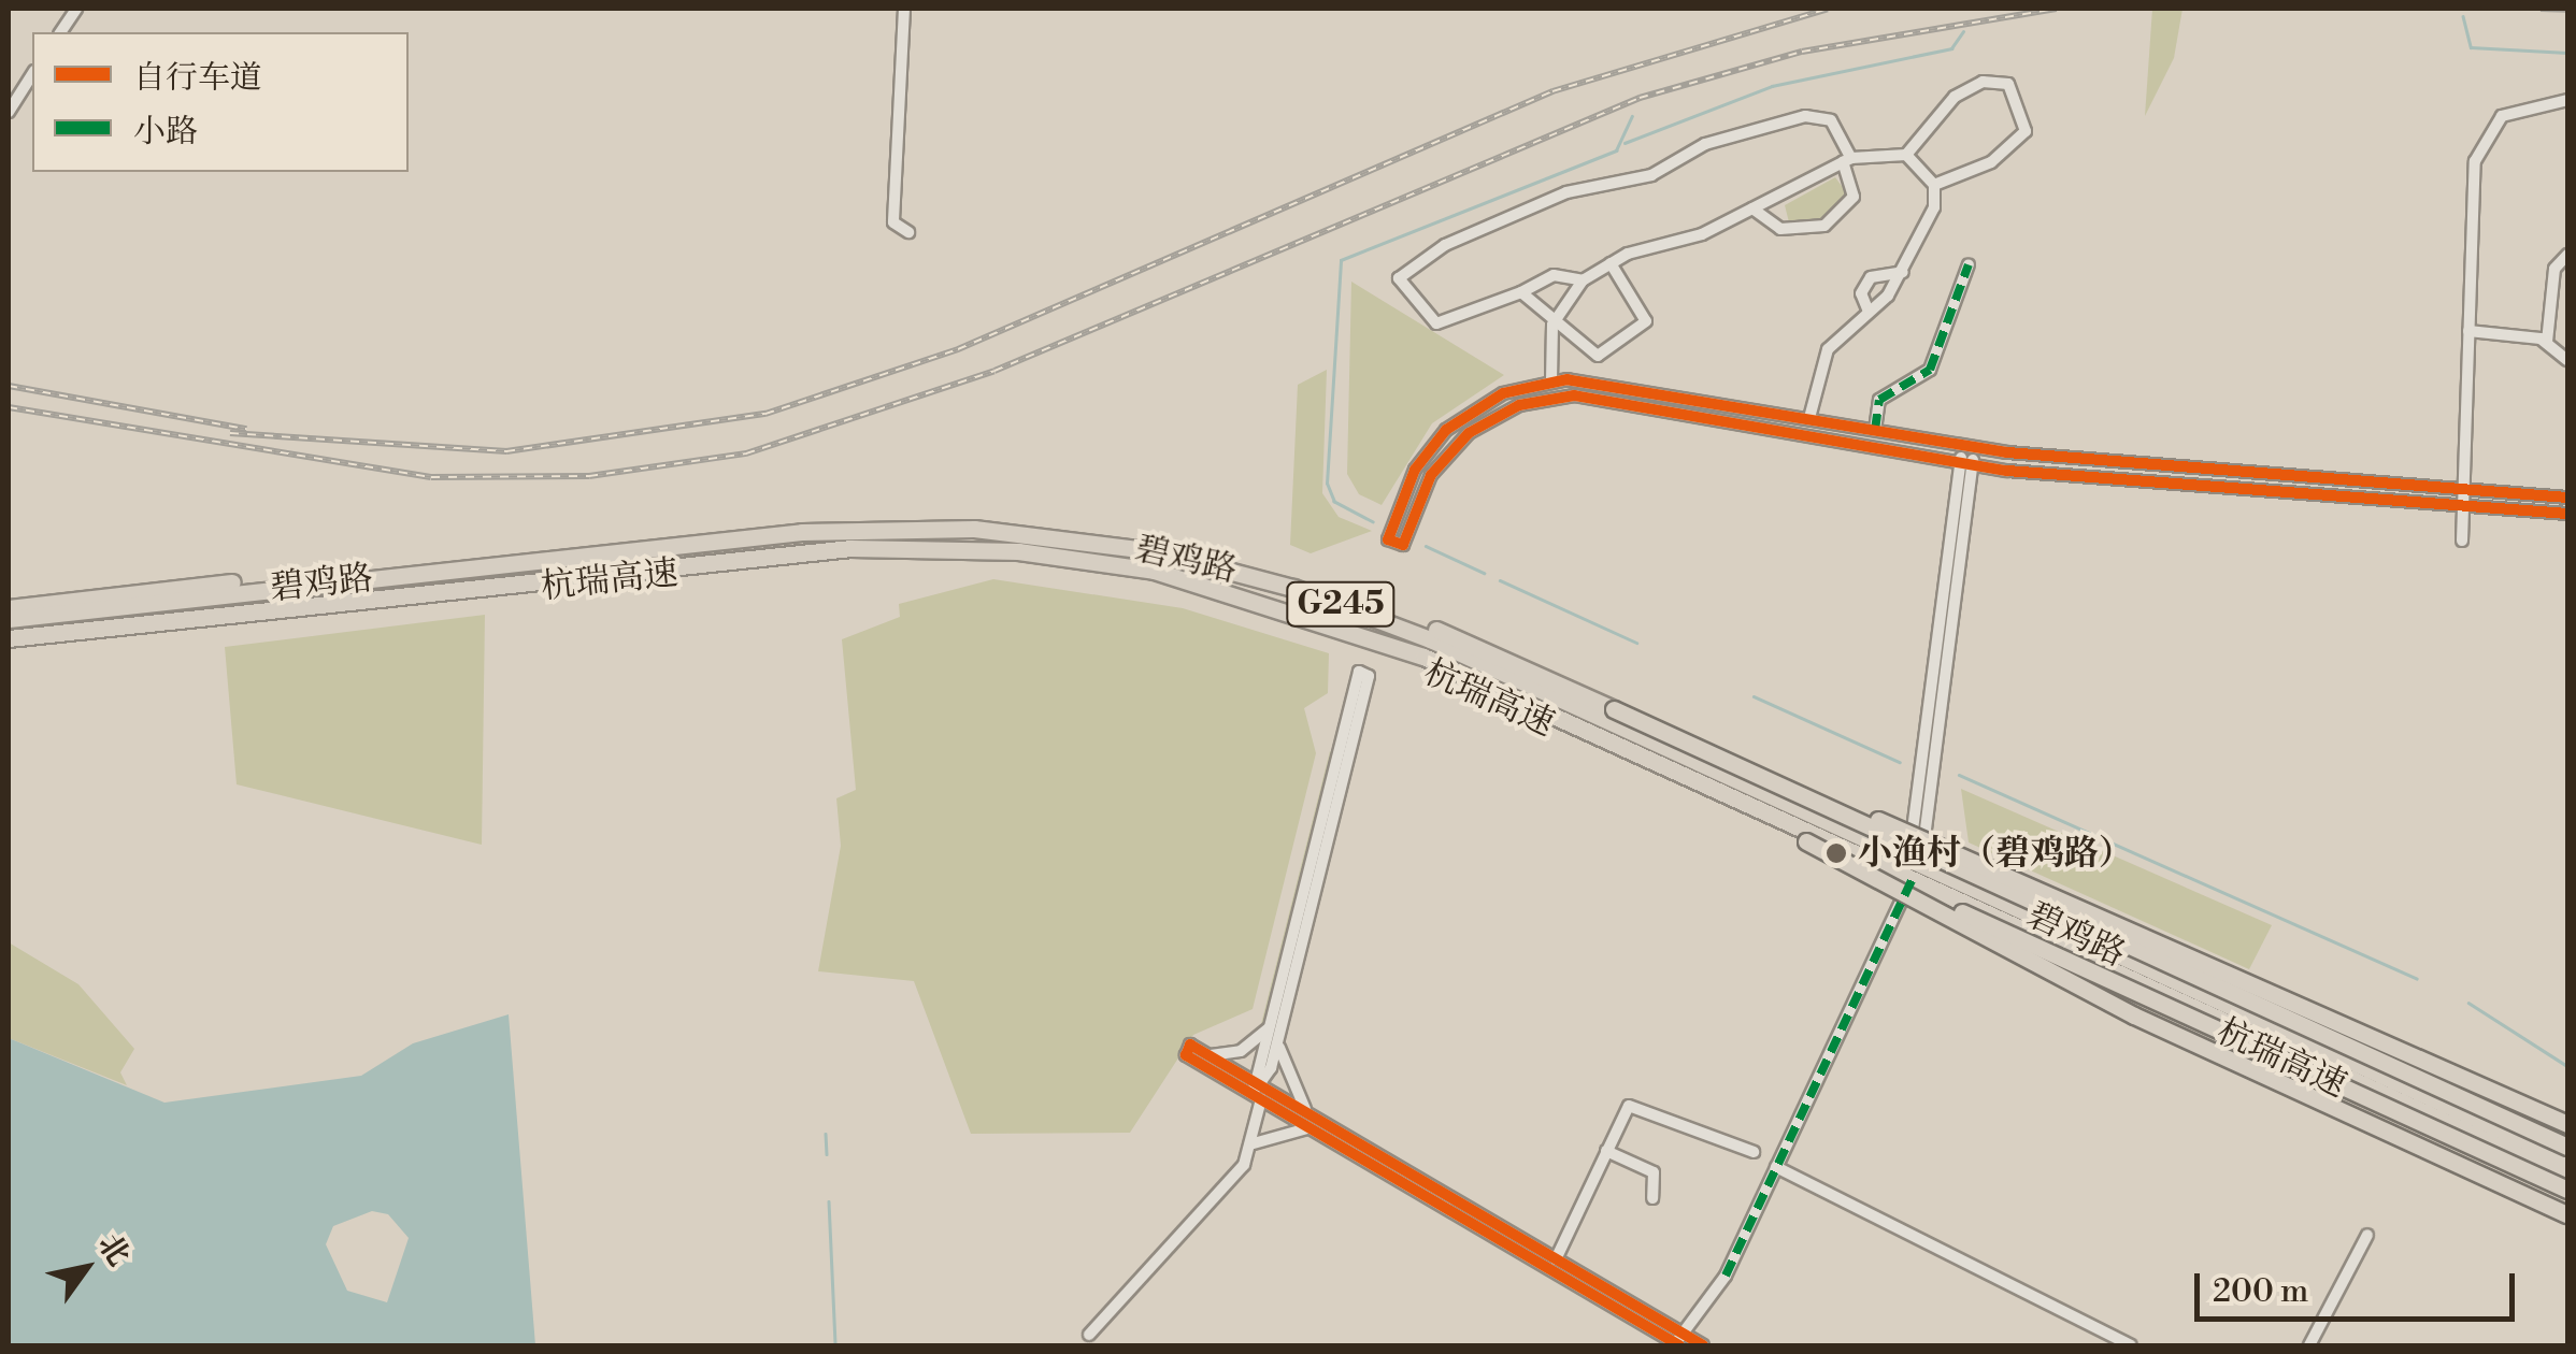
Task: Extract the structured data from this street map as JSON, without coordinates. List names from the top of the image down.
{
  "streets": {
    "highway": ["碧鸡路", "杭瑞高速", "G245"]
  },
  "places": ["小渔村（碧鸡路）"],
  "legend": ["自行车道", "小路"],
  "scale_bar": "200 m",
  "north": "top right"
}
